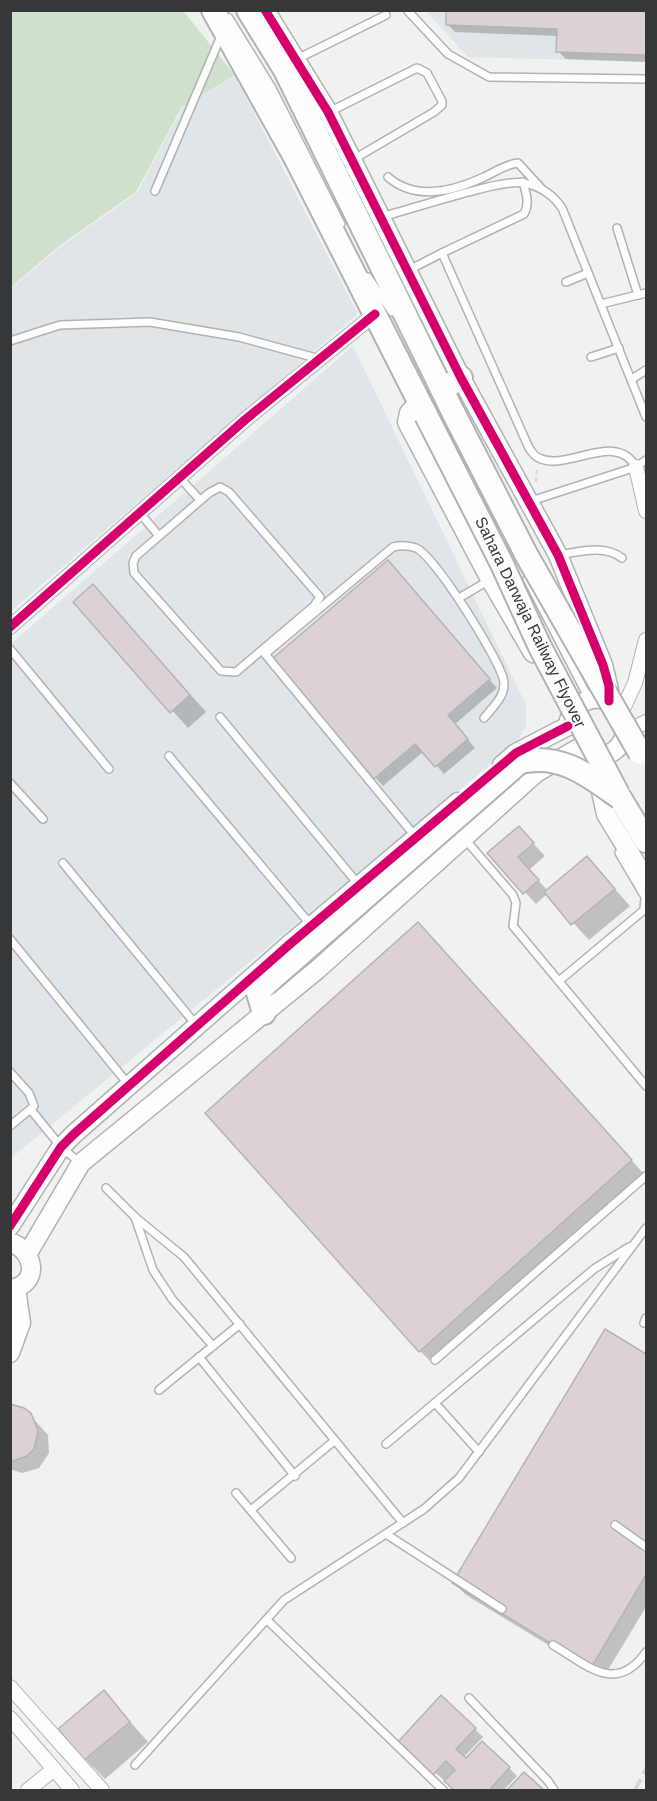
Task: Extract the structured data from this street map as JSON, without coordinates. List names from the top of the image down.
{
  "streets": {
    "highway": ["Sahara Darwaja Railway Flyover"]
  }
}
